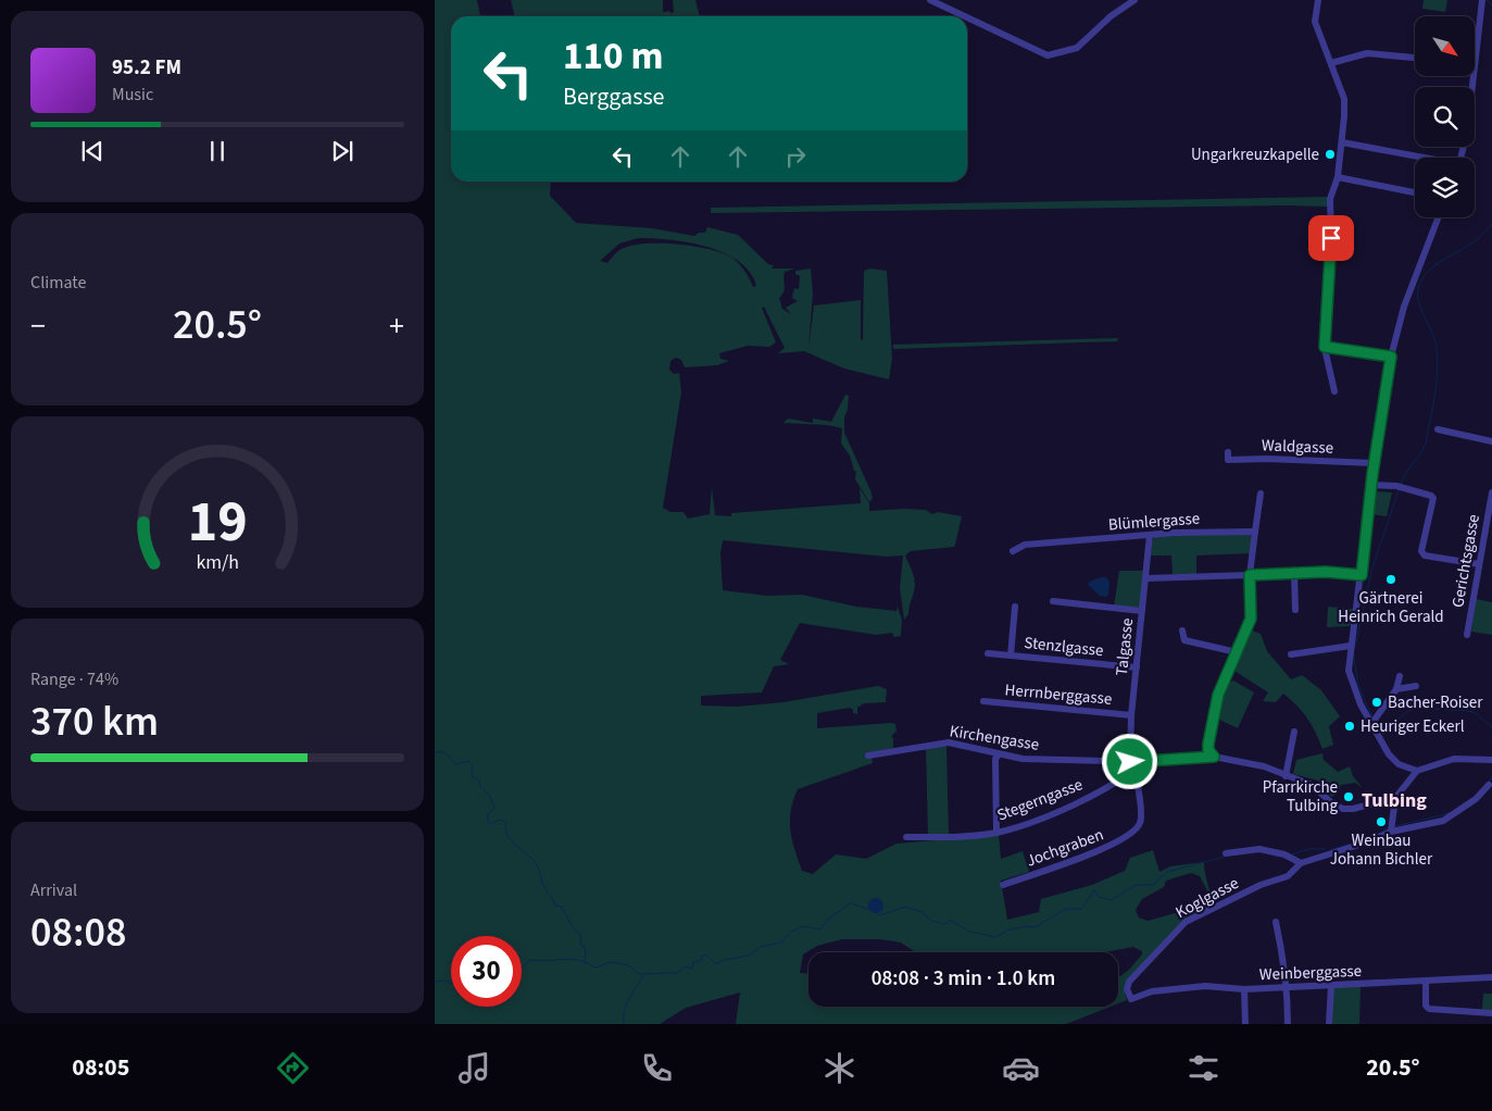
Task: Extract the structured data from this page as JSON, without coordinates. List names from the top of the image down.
{
  "streets": {
    "street": [
      "Waldgasse",
      "Blümlergasse",
      "Gerichtsgasse",
      "Stenzlgasse",
      "Talgasse",
      "Herrnberggasse",
      "Kirchengasse",
      "Stegerngasse",
      "Jochgraben",
      "Koglgasse",
      "Weinberggasse"
    ]
  },
  "crossings": [
    ["Blümlergasse", "Talgasse"],
    ["Stenzlgasse", "Talgasse"],
    ["Talgasse", "Herrnberggasse"],
    ["Talgasse", "Kirchengasse"],
    ["Kirchengasse", "Stegerngasse"],
    ["Stegerngasse", "Jochgraben"],
    ["Koglgasse", "Weinberggasse"]
  ],
  "districts": ["Tulbing"],
  "places": [
    "Ungarkreuzkapelle",
    "Gärtnerei Heinrich Gerald",
    "Bacher-Roiser",
    "Heuriger Eckerl",
    "Pfarrkirche Tulbing",
    "Weinbau Johann Bichler"
  ],
  "north": "bottom right",
  "page": {
    "turn": ["110 m", "Berggasse"],
    "song": ["95.2 FM", "Music"],
    "tile": [
      "Climate",
      ["Range · 74%", "370 km"],
      ["Arrival", "08:08"]
    ],
    "heat": ["−", "20.5°", "+"],
    "limit": "30",
    "trip": "08:08 · 3 min · 1.0 km",
    "tabs": ["08:05", "20.5°"],
    "gauge": ["19", "km/h"]
  }
}
